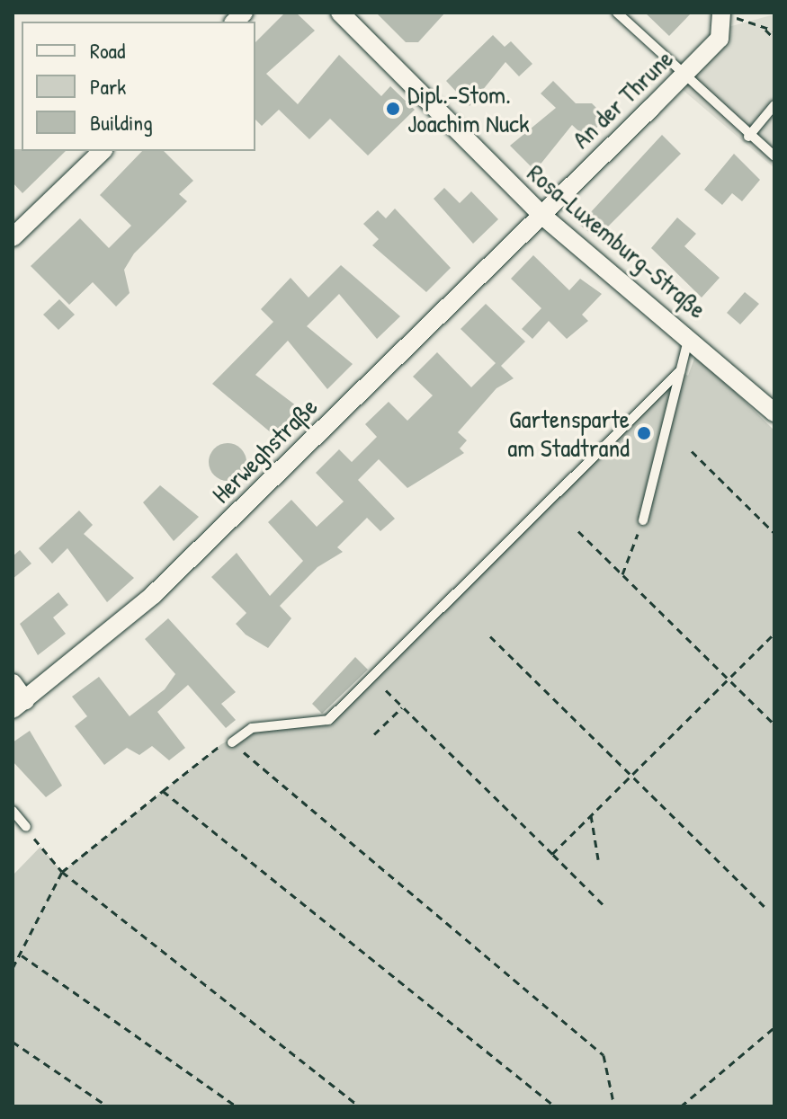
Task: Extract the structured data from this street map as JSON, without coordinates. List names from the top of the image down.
{
  "streets": {
    "street": ["An der Thrune", "Rosa-Luxemburg-Straße", "Herweghstraße"]
  },
  "crossings": [
    ["An der Thrune", "Rosa-Luxemburg-Straße"],
    ["An der Thrune", "Herweghstraße"],
    ["Rosa-Luxemburg-Straße", "Herweghstraße"]
  ],
  "places": ["Dipl.-Stom. Joachim Nuck", "Gartensparte am Stadtrand"],
  "legend": ["Road", "Park", "Building"]
}
